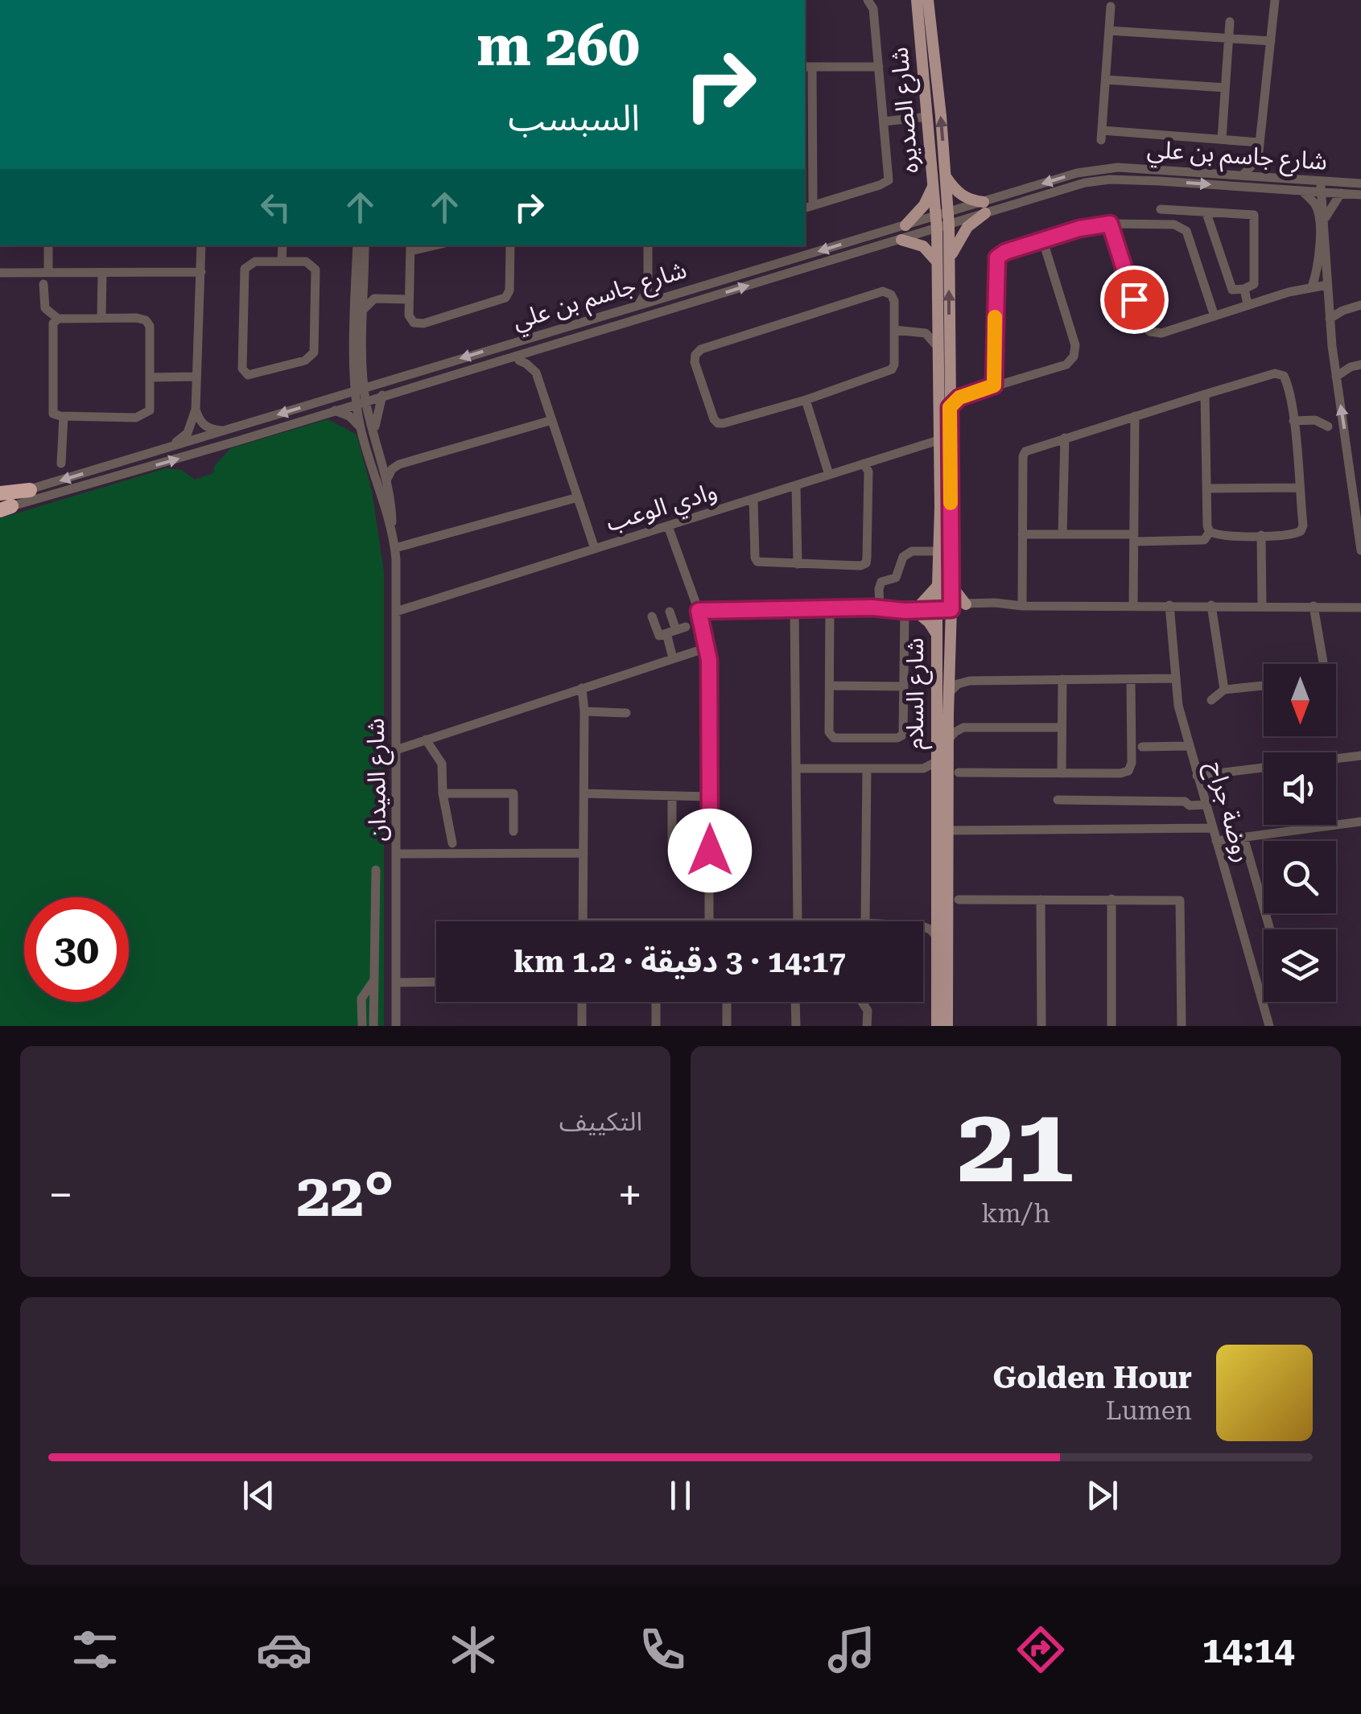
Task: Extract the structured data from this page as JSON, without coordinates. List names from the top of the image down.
{
  "streets": {
    "main road": ["شارع الصديره", "شارع السلام"],
    "street": [
      "شارع جاسم بن علي",
      "وادي الوعب",
      "شارع الميدان",
      "روضة جراح"
    ]
  },
  "crossings": [
    ["شارع الصديره", "شارع جاسم بن علي"],
    ["شارع الصديره", "شارع السلام"],
    ["شارع جاسم بن علي", "شارع السلام"],
    ["شارع جاسم بن علي", "شارع الميدان"],
    ["وادي الوعب", "شارع السلام"],
    ["وادي الوعب", "شارع الميدان"]
  ],
  "north": "bottom",
  "page": {
    "turn": ["260 m", "السبسب"],
    "limit": "30",
    "trip": "14:17 · 3 دقيقة · 1.2 km",
    "tile": [
      ["21", "km/h"],
      "التكييف"
    ],
    "heat": ["−", "22°", "+"],
    "song": ["Golden Hour", "Lumen"],
    "tabs": "14:14"
  }
}
